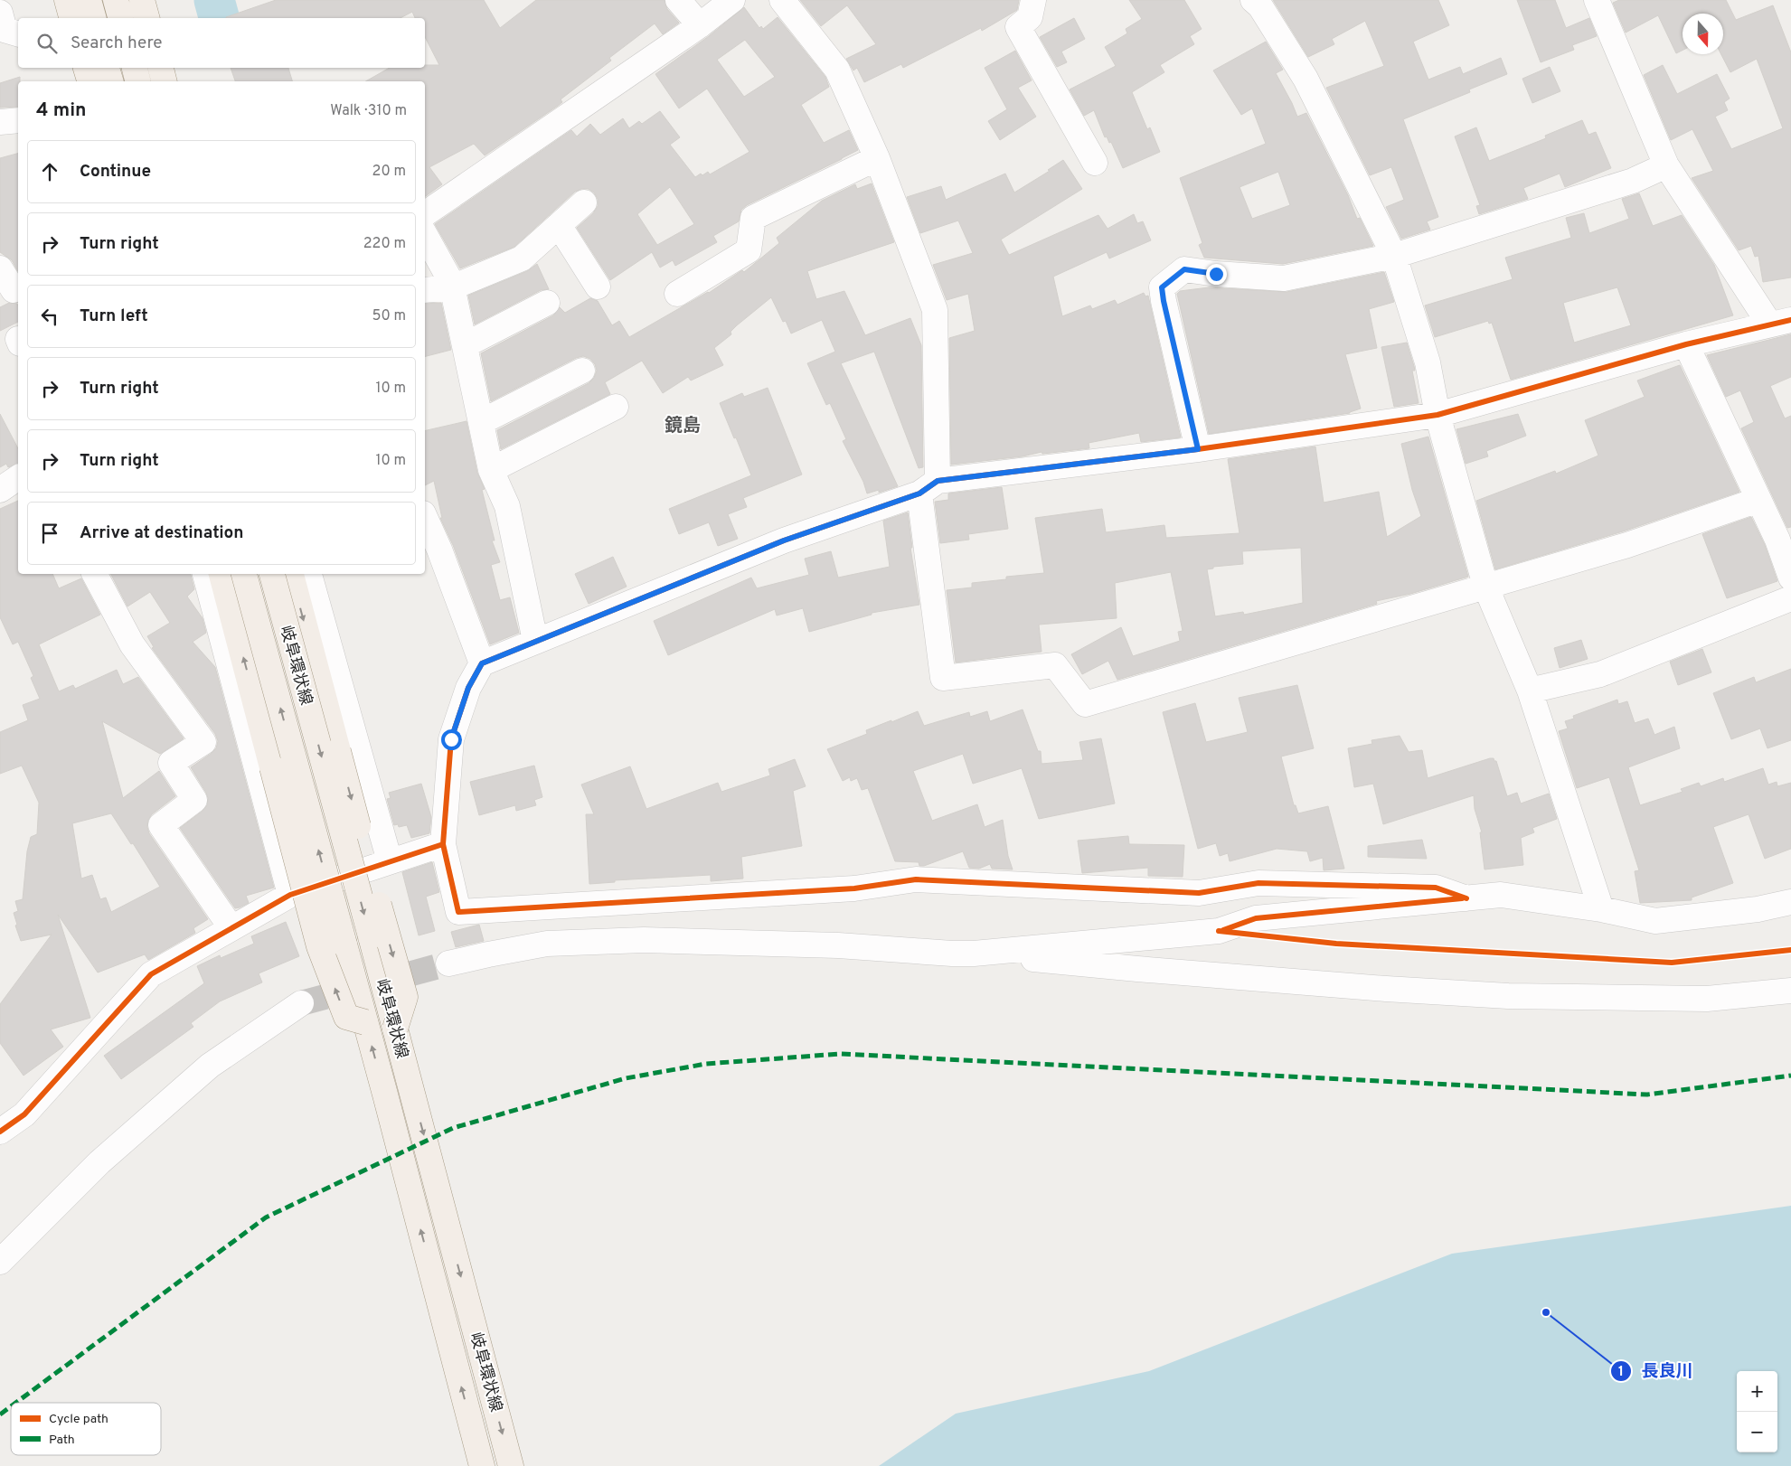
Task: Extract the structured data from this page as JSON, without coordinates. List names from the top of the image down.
{
  "streets": {
    "main road": ["岐阜環状線"]
  },
  "districts": ["鏡島"],
  "places": ["長良川"],
  "legend": ["Cycle path", "Path"],
  "north": "bottom",
  "page": {
    "search": "Search here",
    "heading": ["4 min", "Walk · 310 m"],
    "list": [
      ["Continue", "20 m"],
      ["Turn right", "220 m"],
      ["Turn left", "50 m"],
      ["Turn right", "10 m"],
      ["Turn right", "10 m"],
      "Arrive at destination"
    ],
    "map_buttons": ["+", "−"]
  }
}
